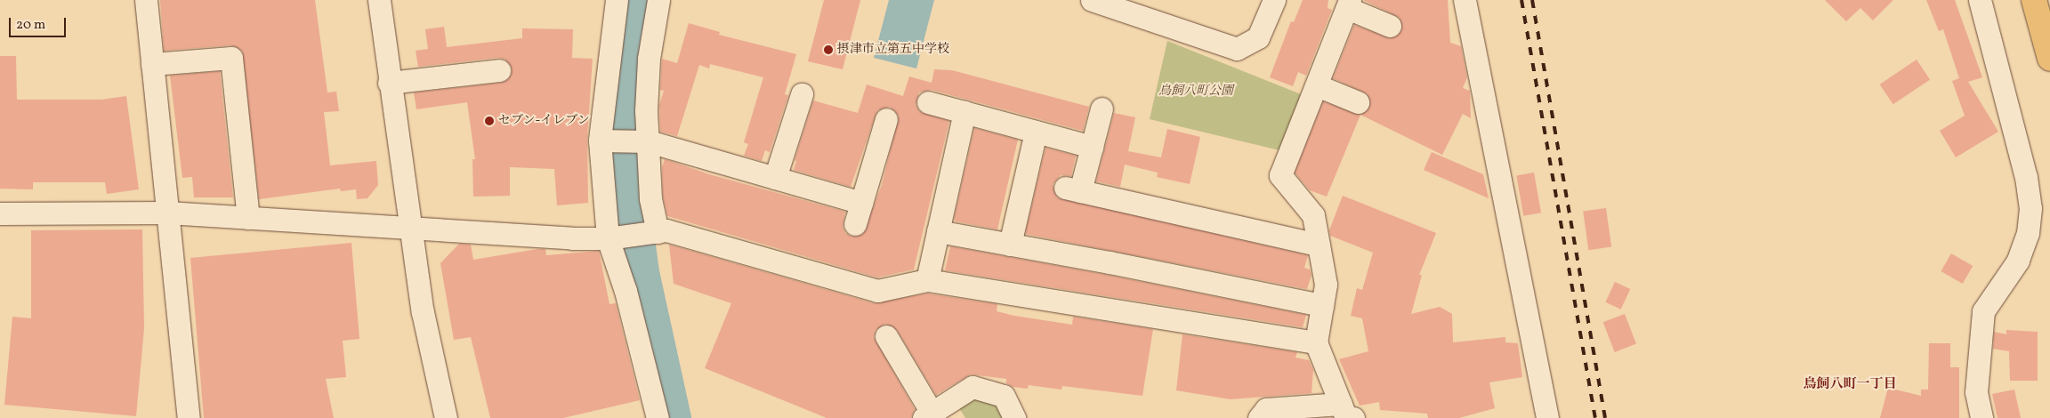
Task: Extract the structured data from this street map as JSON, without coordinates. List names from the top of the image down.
{
  "districts": ["鳥飼八町一丁目"],
  "parks": ["鳥飼八町公園"],
  "places": ["摂津市立第五中学校", "セブン-イレブン"],
  "scale_bar": "20 m"
}
